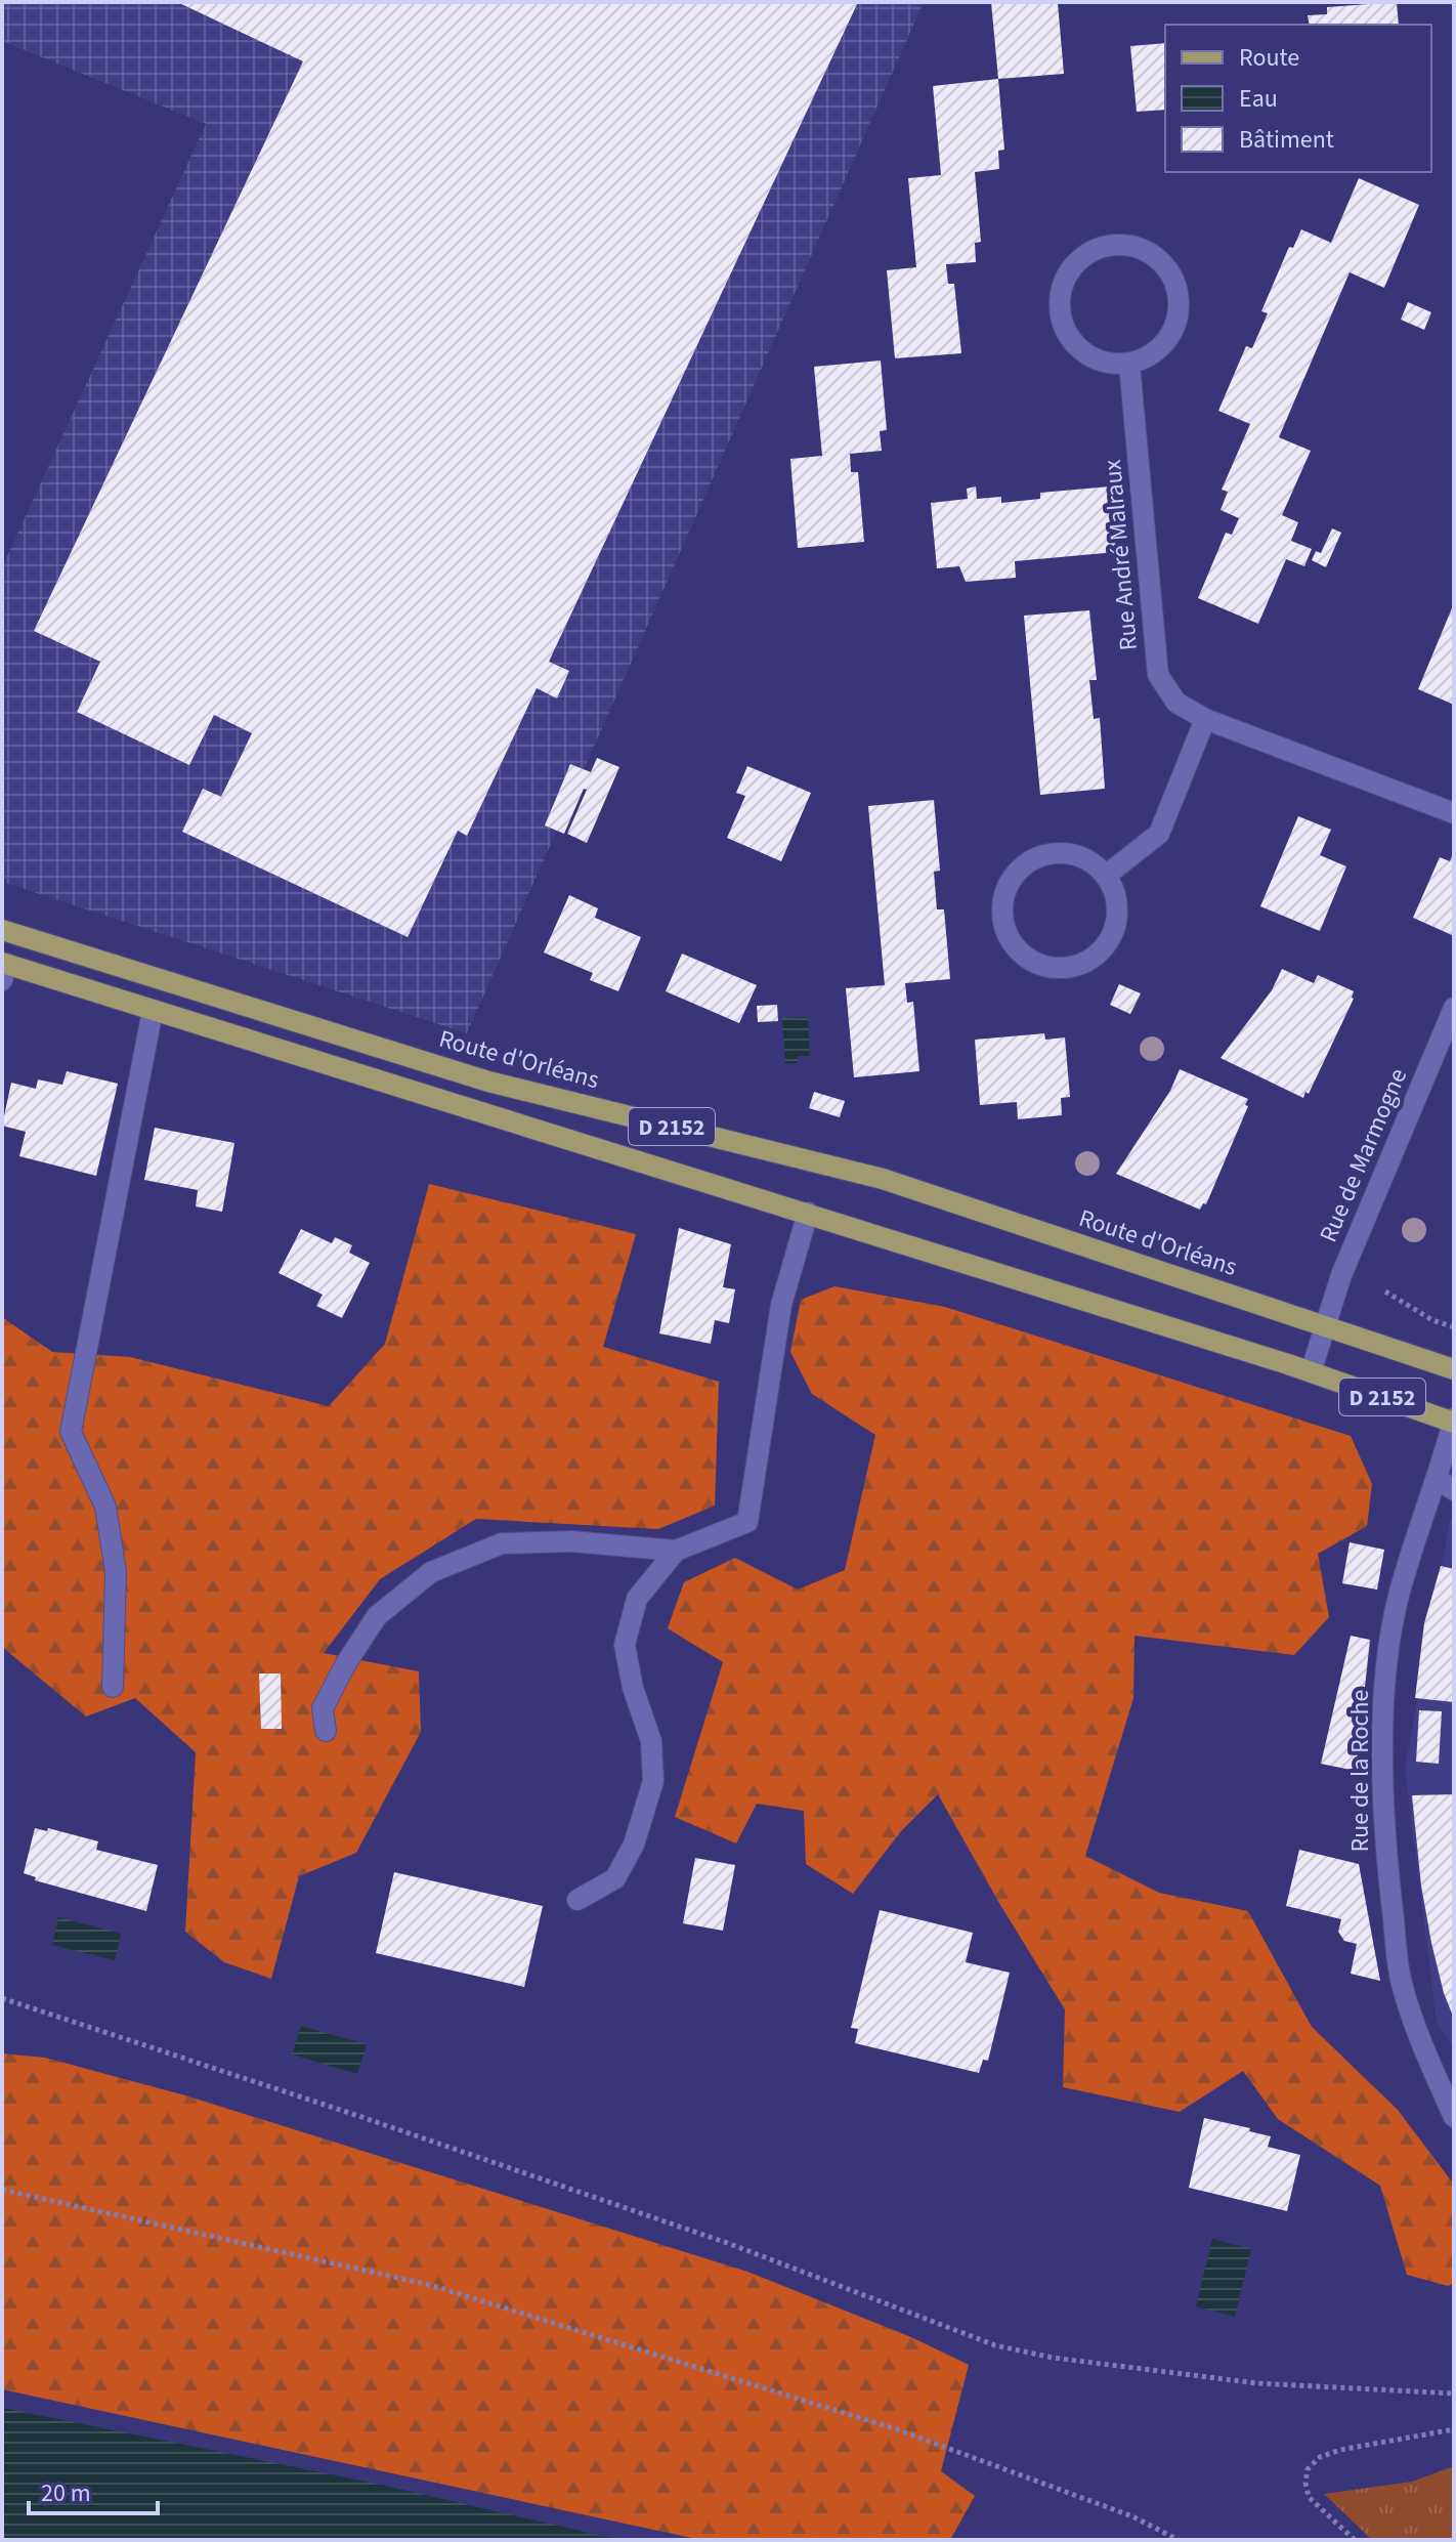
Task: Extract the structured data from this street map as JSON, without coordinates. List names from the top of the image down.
{
  "streets": {
    "main road": ["Route d'Orléans", "D 2152"],
    "street": ["Rue André Malraux", "Rue de Marmogne", "Rue de la Roche"]
  },
  "crossings": [
    ["Route d'Orléans", "D 2152"],
    ["Route d'Orléans", "Rue de Marmogne"],
    ["D 2152", "Rue de Marmogne"],
    ["D 2152", "Rue de la Roche"]
  ],
  "legend": ["Route", "Eau", "Bâtiment"],
  "scale_bar": "20 m"
}
